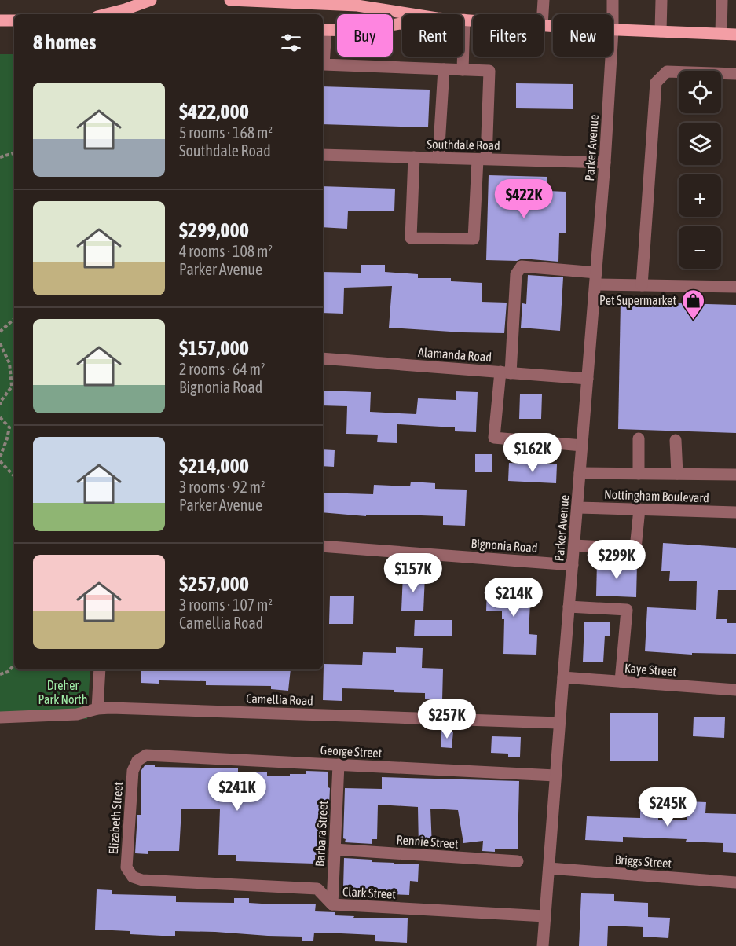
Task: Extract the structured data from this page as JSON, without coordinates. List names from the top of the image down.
{
  "streets": {
    "street": [
      "Southdale Road",
      "Parker Avenue",
      "Alamanda Road",
      "Nottingham Boulevard",
      "Bignonia Road",
      "Kaye Street",
      "Camellia Road",
      "George Street",
      "Elizabeth Street",
      "Barbara Street",
      "Rennie Street",
      "Briggs Street",
      "Clark Street"
    ]
  },
  "crossings": [
    ["Southdale Road", "Parker Avenue"],
    ["Parker Avenue", "Alamanda Road"],
    ["Parker Avenue", "Nottingham Boulevard"],
    ["Parker Avenue", "Bignonia Road"],
    ["Parker Avenue", "Kaye Street"],
    ["Parker Avenue", "Camellia Road"],
    ["Parker Avenue", "George Street"],
    ["Parker Avenue", "Briggs Street"],
    ["Parker Avenue", "Clark Street"],
    ["George Street", "Elizabeth Street"],
    ["George Street", "Barbara Street"],
    ["Elizabeth Street", "Clark Street"],
    ["Barbara Street", "Rennie Street"],
    ["Barbara Street", "Clark Street"]
  ],
  "parks": ["Dreher Park North"],
  "places": {
    "shop": ["Pet Supermarket"]
  },
  "page": {
    "chip": [
      "Buy",
      "Rent",
      "Filters",
      "New"
    ],
    "heading": "8 homes",
    "map_buttons": ["+", "−"],
    "list": [
      {
        "name": "$422,000",
        "note": "5 rooms · 168 m² · Southdale Road"
      },
      {
        "name": "$299,000",
        "note": "4 rooms · 108 m² · Parker Avenue"
      },
      {
        "name": "$157,000",
        "note": "2 rooms · 64 m² · Bignonia Road"
      },
      {
        "name": "$214,000",
        "note": "3 rooms · 92 m² · Parker Avenue"
      },
      {
        "name": "$257,000",
        "note": "3 rooms · 107 m² · Camellia Road"
      }
    ],
    "price": [
      "$422K",
      "$162K",
      "$299K",
      "$157K",
      "$214K",
      "$257K",
      "$241K",
      "$245K"
    ]
  }
}
